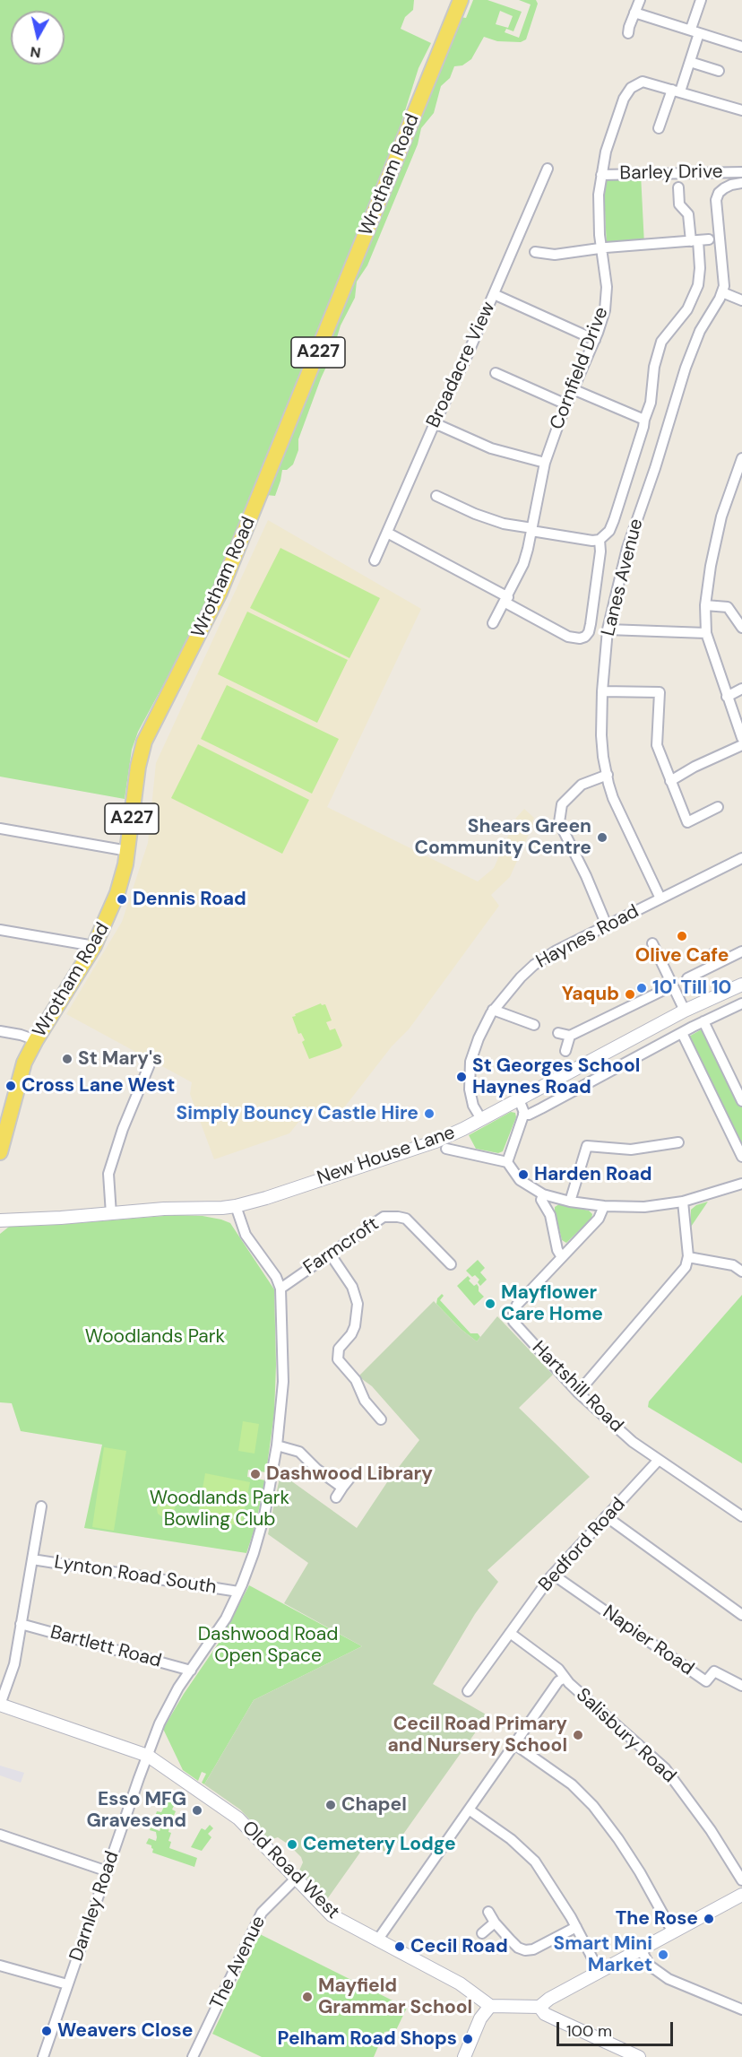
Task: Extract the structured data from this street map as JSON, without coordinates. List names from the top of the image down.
{
  "streets": {
    "main road": ["Wrotham Road", "A227"],
    "street": [
      "Barley Drive",
      "Broadacre View",
      "Cornfield Drive",
      "Lanes Avenue",
      "Haynes Road",
      "New House Lane",
      "Farmcroft",
      "Hartshill Road",
      "Bedford Road",
      "Lynton Road South",
      "Napier Road",
      "Bartlett Road",
      "Salisbury Road",
      "Old Road West",
      "Darnley Road",
      "The Avenue"
    ]
  },
  "crossings": [
    ["Barley Drive", "Cornfield Drive"],
    ["Lanes Avenue", "Haynes Road"],
    ["Haynes Road", "New House Lane"],
    ["Farmcroft", "Darnley Road"],
    ["Hartshill Road", "Bedford Road"],
    ["Bedford Road", "Napier Road"],
    ["Bedford Road", "Salisbury Road"],
    ["Lynton Road South", "Bartlett Road"],
    ["Lynton Road South", "Old Road West"],
    ["Lynton Road South", "Darnley Road"],
    ["Bartlett Road", "Darnley Road"],
    ["Old Road West", "Darnley Road"],
    ["Old Road West", "The Avenue"]
  ],
  "parks": ["Woodlands Park", "Woodlands Park Bowling Club", "Dashwood Road Open Space"],
  "places": [
    "Shears Green Community Centre",
    "Dennis Road",
    "Olive Cafe",
    "10' Till 10",
    "Yaqub",
    "St Mary's",
    "St Georges School Haynes Road",
    "Cross Lane West",
    "Simply Bouncy Castle Hire",
    "Harden Road",
    "Mayflower Care Home",
    "Dashwood Library",
    "Cecil Road Primary and Nursery School",
    "Chapel",
    "Esso MFG Gravesend",
    "Cemetery Lodge",
    "The Rose",
    "Cecil Road",
    "Smart Mini Market",
    "Mayfield Grammar School",
    "Weavers Close",
    "Pelham Road Shops"
  ],
  "scale_bar": "100 m",
  "north": "bottom"
}
